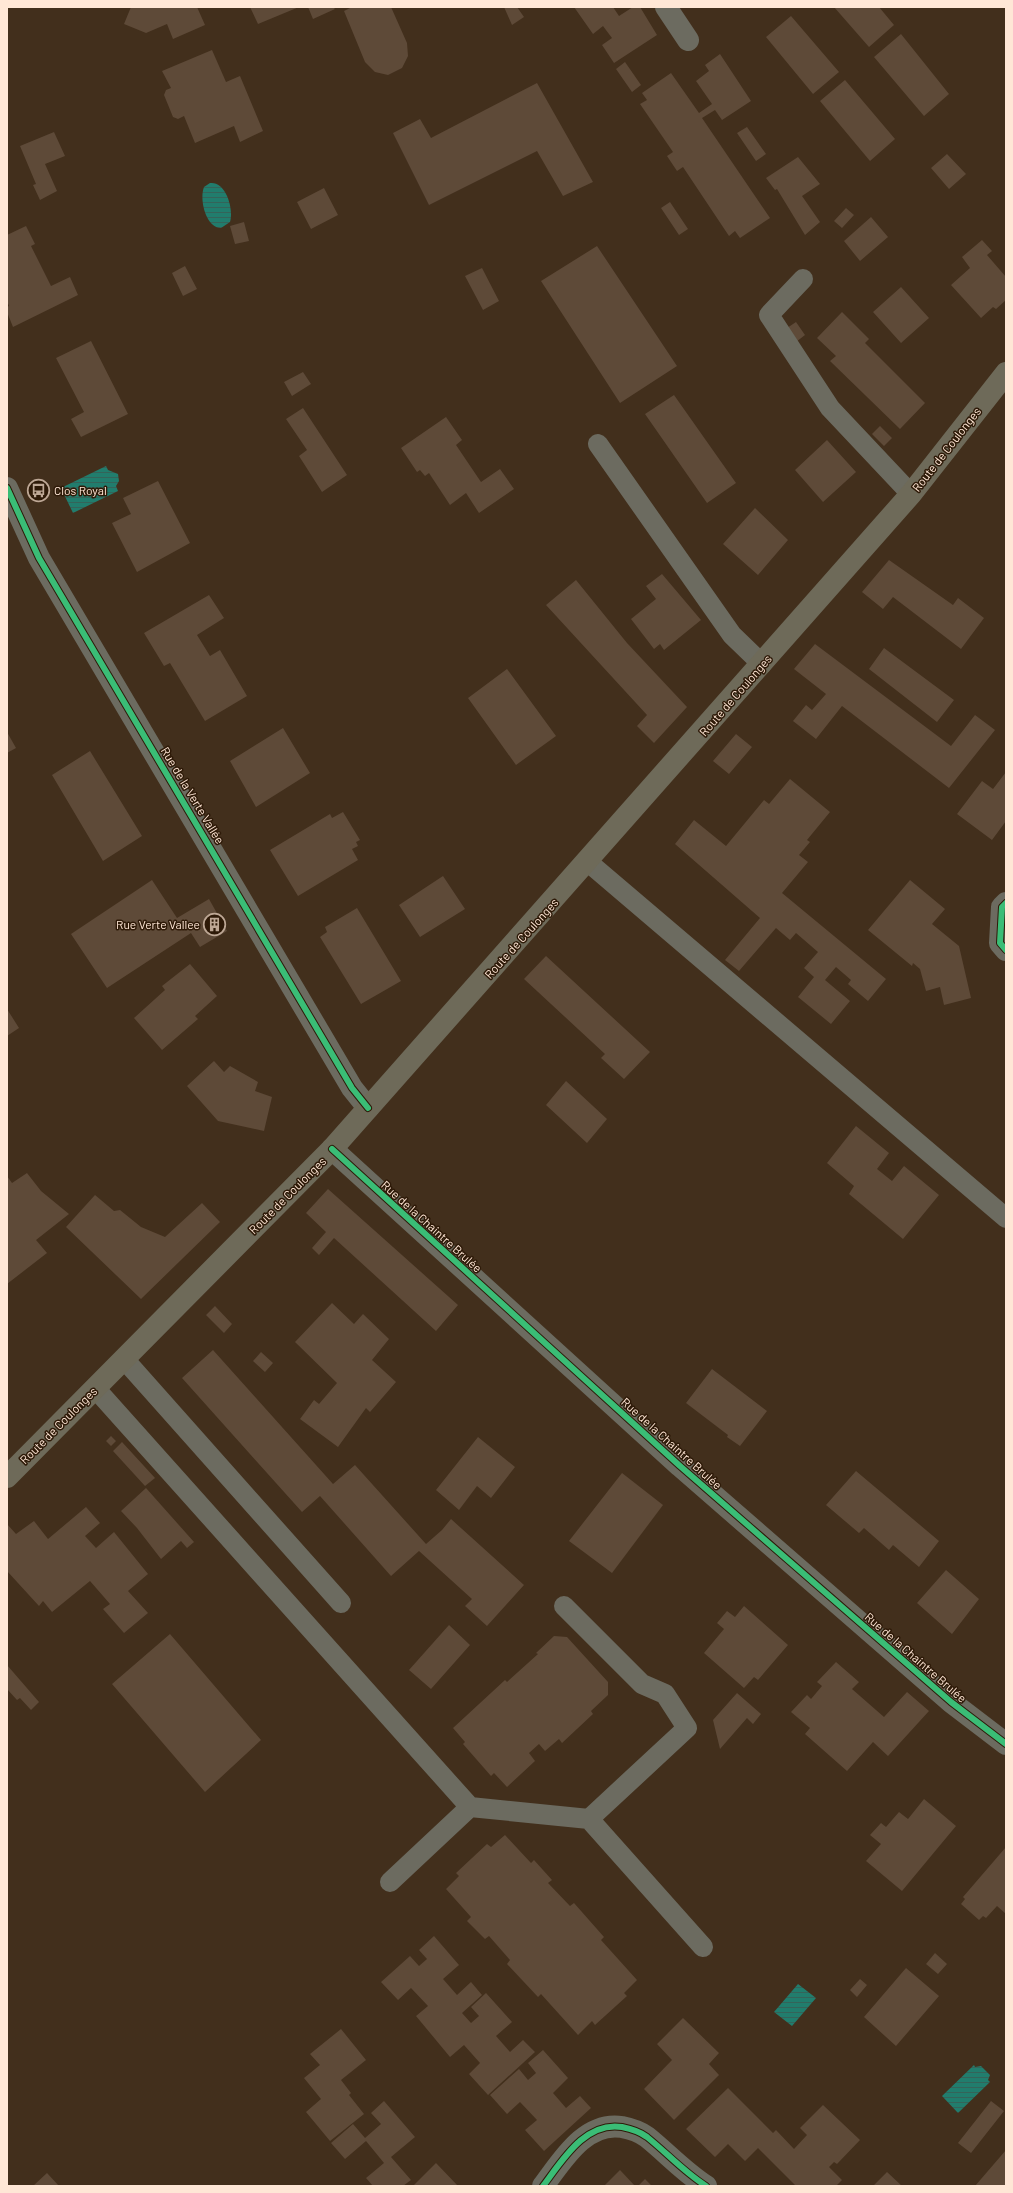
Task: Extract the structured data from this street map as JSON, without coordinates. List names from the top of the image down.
{
  "streets": {
    "main road": ["Route de Coulonges"],
    "street": ["Rue de la Verte Vallée", "Rue de la Chaintre Brulée"]
  },
  "crossings": [
    ["Route de Coulonges", "Rue de la Verte Vallée"],
    ["Route de Coulonges", "Rue de la Chaintre Brulée"]
  ],
  "places": {
    "bus stop": ["Clos Royal"],
    "building": ["Rue Verte Vallee"]
  }
}
